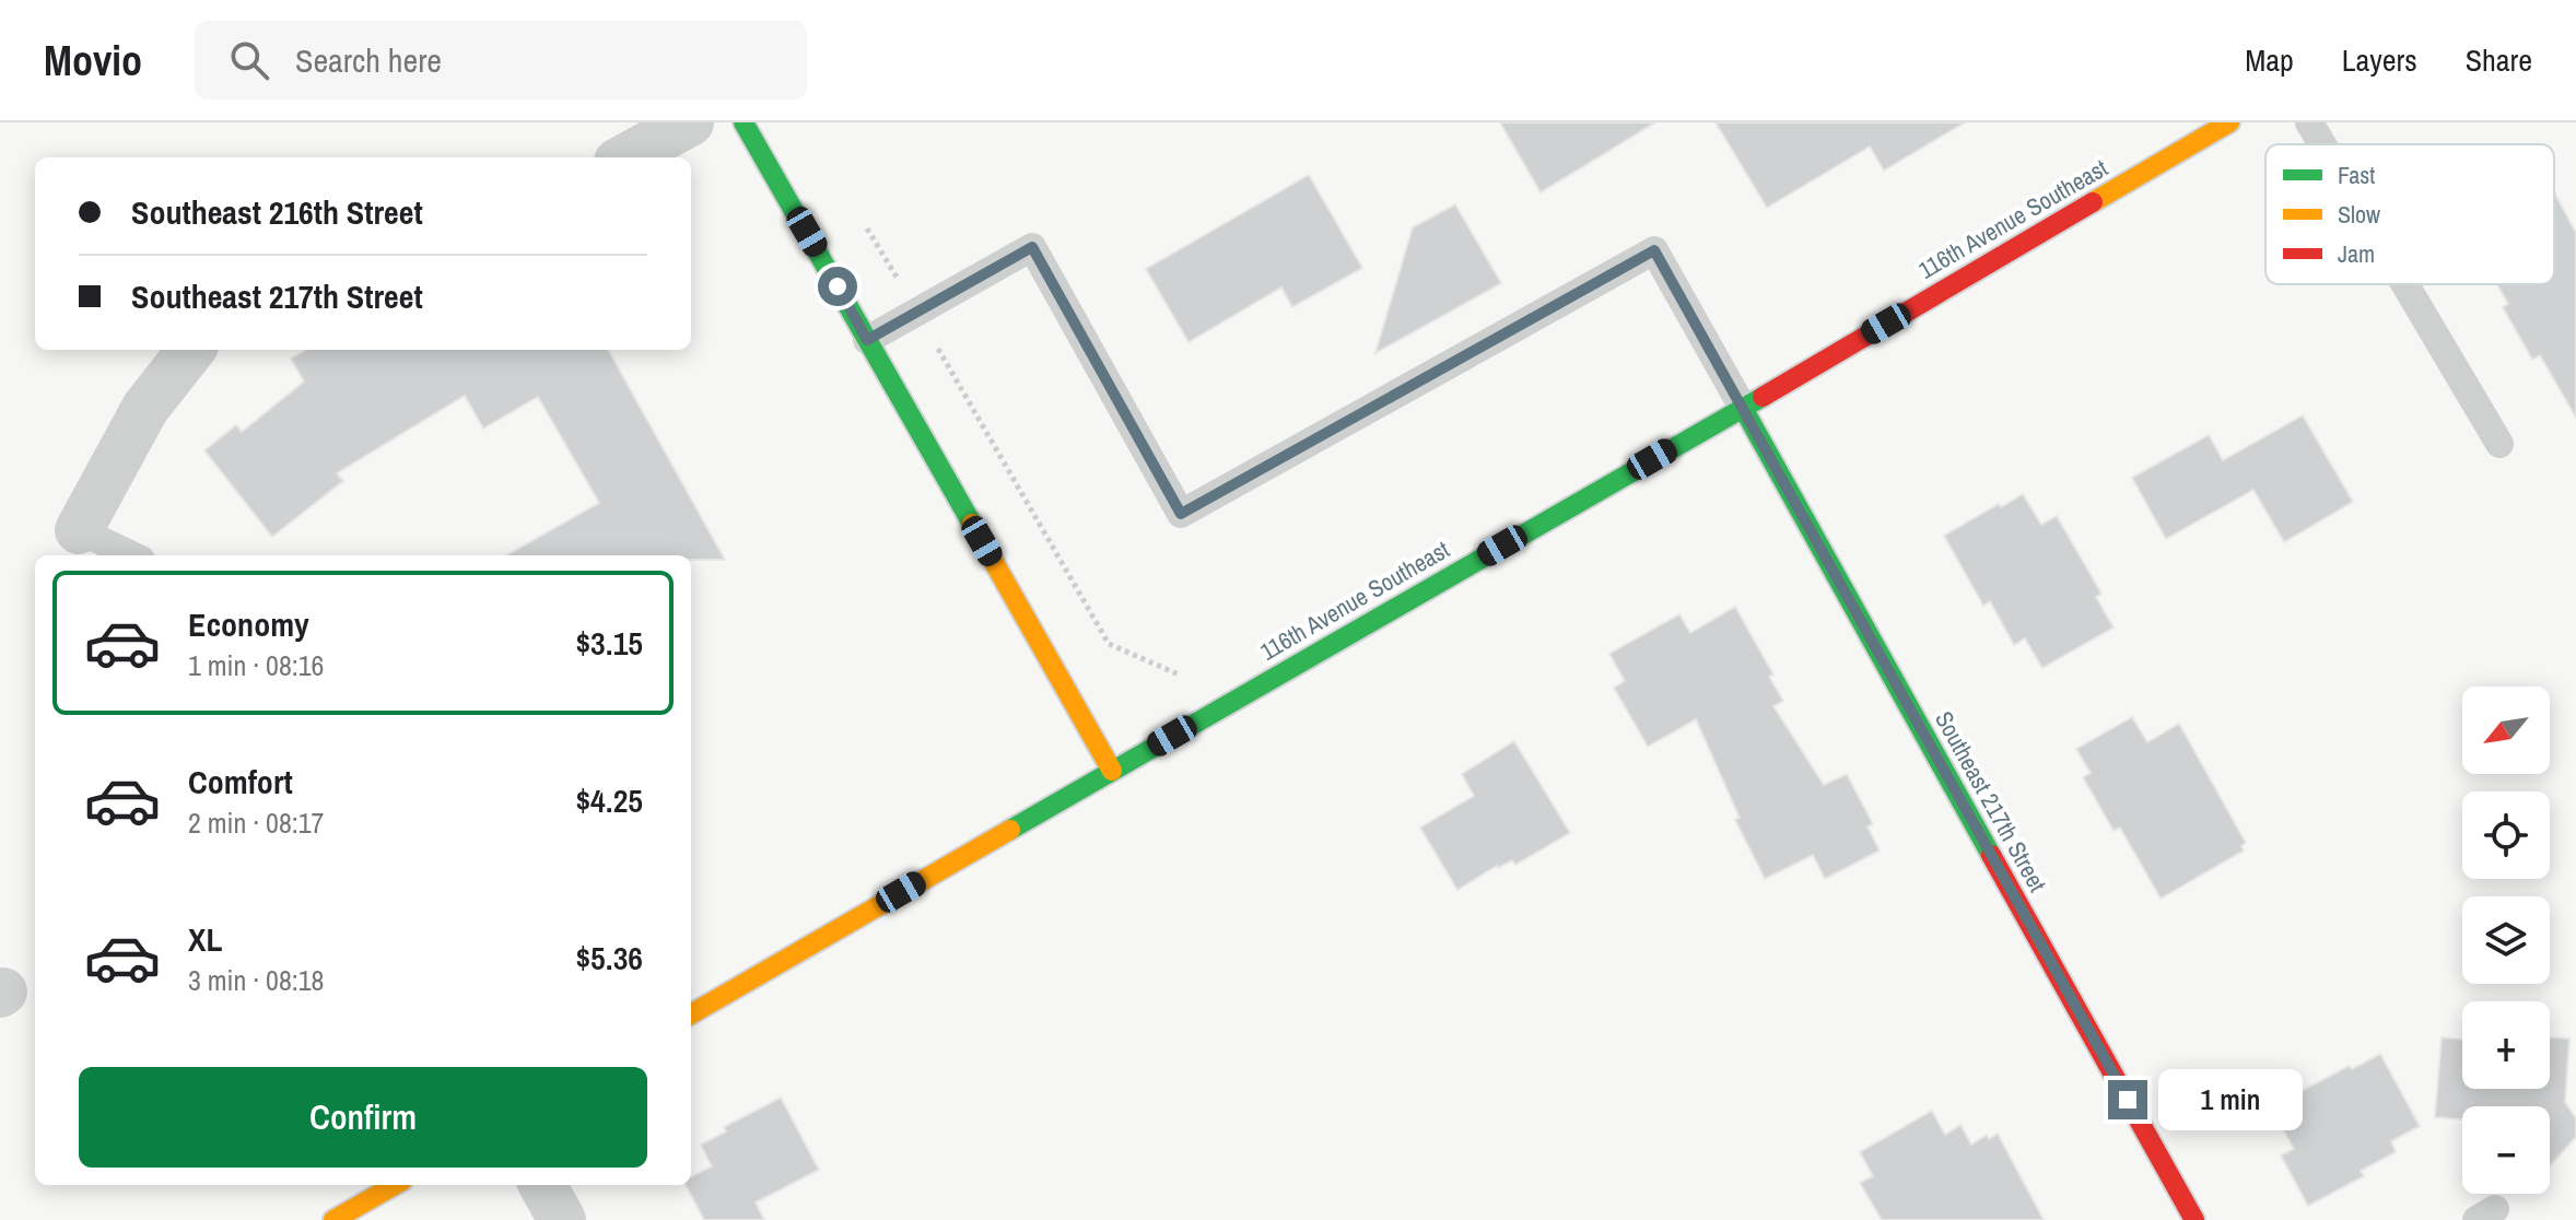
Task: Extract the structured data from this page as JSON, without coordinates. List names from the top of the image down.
{
  "streets": {
    "main road": ["116th Avenue Southeast", "Southeast 217th Street"]
  },
  "crossings": [
    ["116th Avenue Southeast", "Southeast 217th Street"]
  ],
  "legend": ["Fast", "Slow", "Jam"],
  "north": "bottom left",
  "page": {
    "header": "Movio",
    "search": "Search here",
    "nav": ["Map", "Layers", "Share"],
    "banner": ["Southeast 216th Street", "Southeast 217th Street"],
    "list": [
      {
        "name": "Economy",
        "note": "1 min · 08:16",
        "value": "$3.15"
      },
      {
        "name": "Comfort",
        "note": "2 min · 08:17",
        "value": "$4.25"
      },
      {
        "name": "XL",
        "note": "3 min · 08:18",
        "value": "$5.36"
      }
    ],
    "map_buttons": ["+", "−"],
    "buttons": "Confirm",
    "bubble": "1 min"
  }
}
